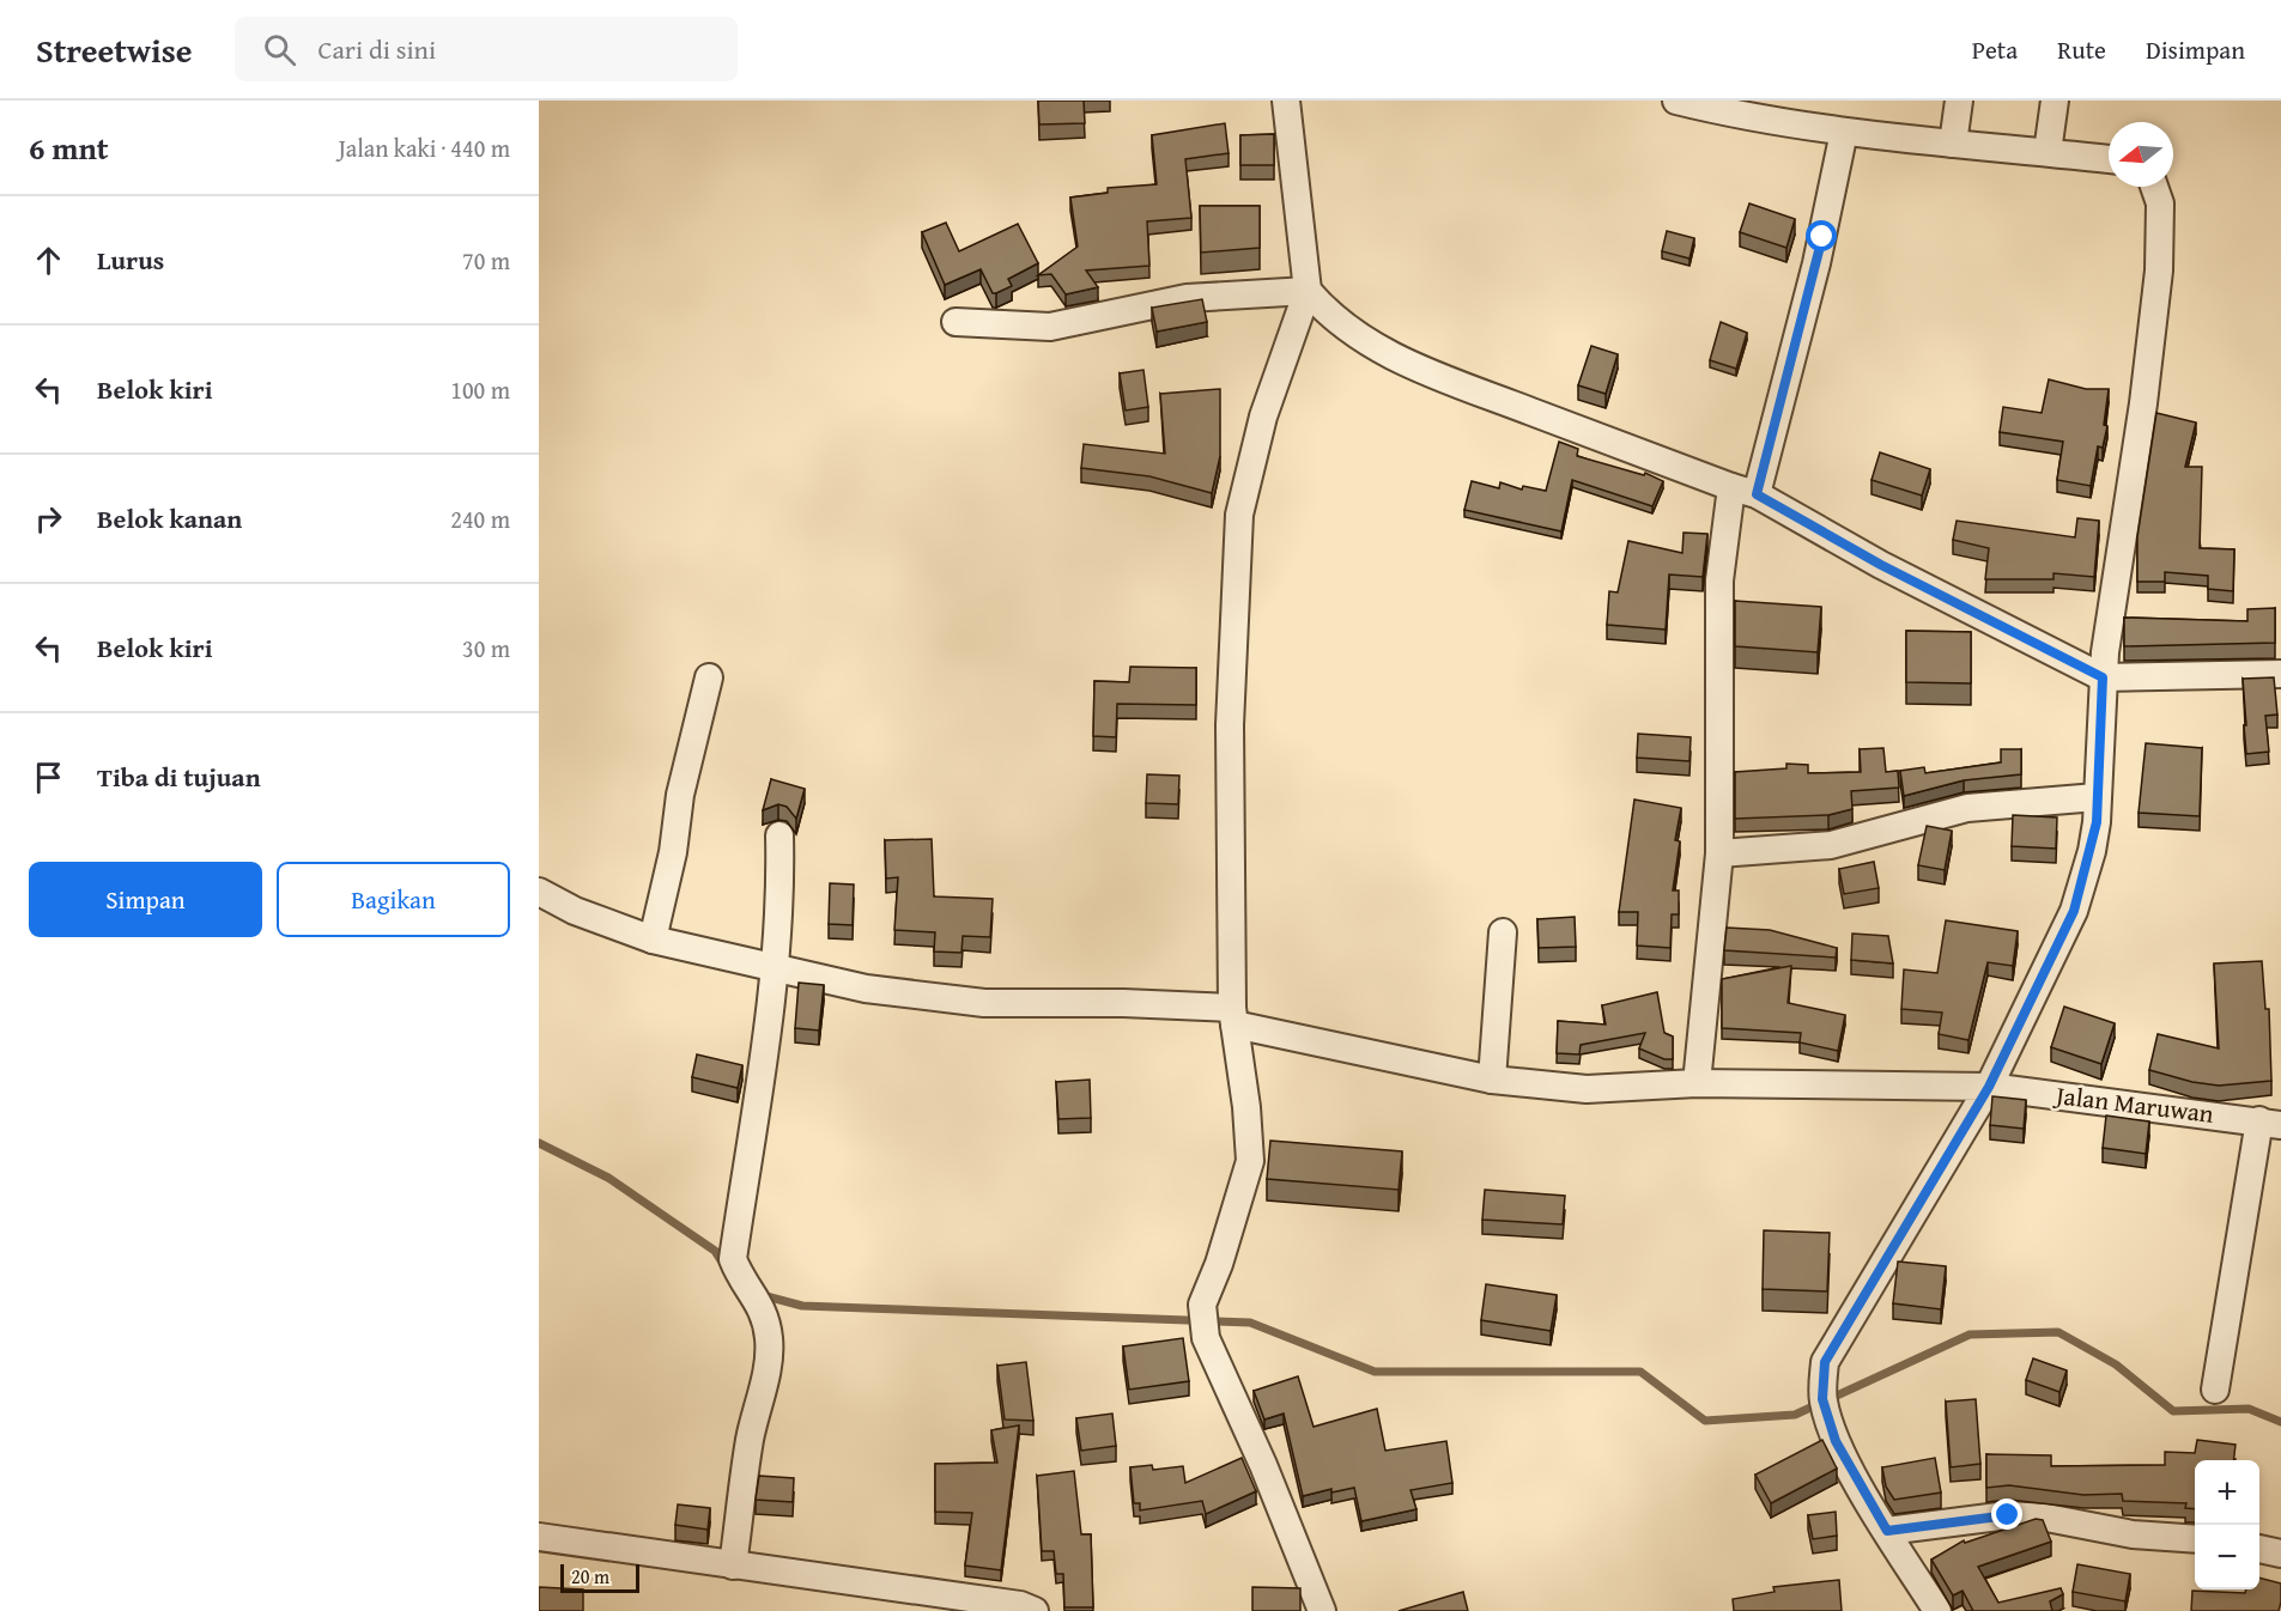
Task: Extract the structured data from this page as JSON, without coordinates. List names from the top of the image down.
{
  "streets": {
    "street": ["Jalan Maruwan"]
  },
  "scale_bar": "20 m",
  "north": "left",
  "page": {
    "header": "Streetwise",
    "search": "Cari di sini",
    "nav": ["Peta", "Rute", "Disimpan"],
    "heading": ["6 mnt", "Jalan kaki · 440 m"],
    "list": [
      ["Lurus", "70 m"],
      ["Belok kiri", "100 m"],
      ["Belok kanan", "240 m"],
      ["Belok kiri", "30 m"],
      "Tiba di tujuan"
    ],
    "buttons": ["Simpan", "Bagikan"],
    "map_buttons": ["+", "−"],
    "scale": "20 m"
  }
}
